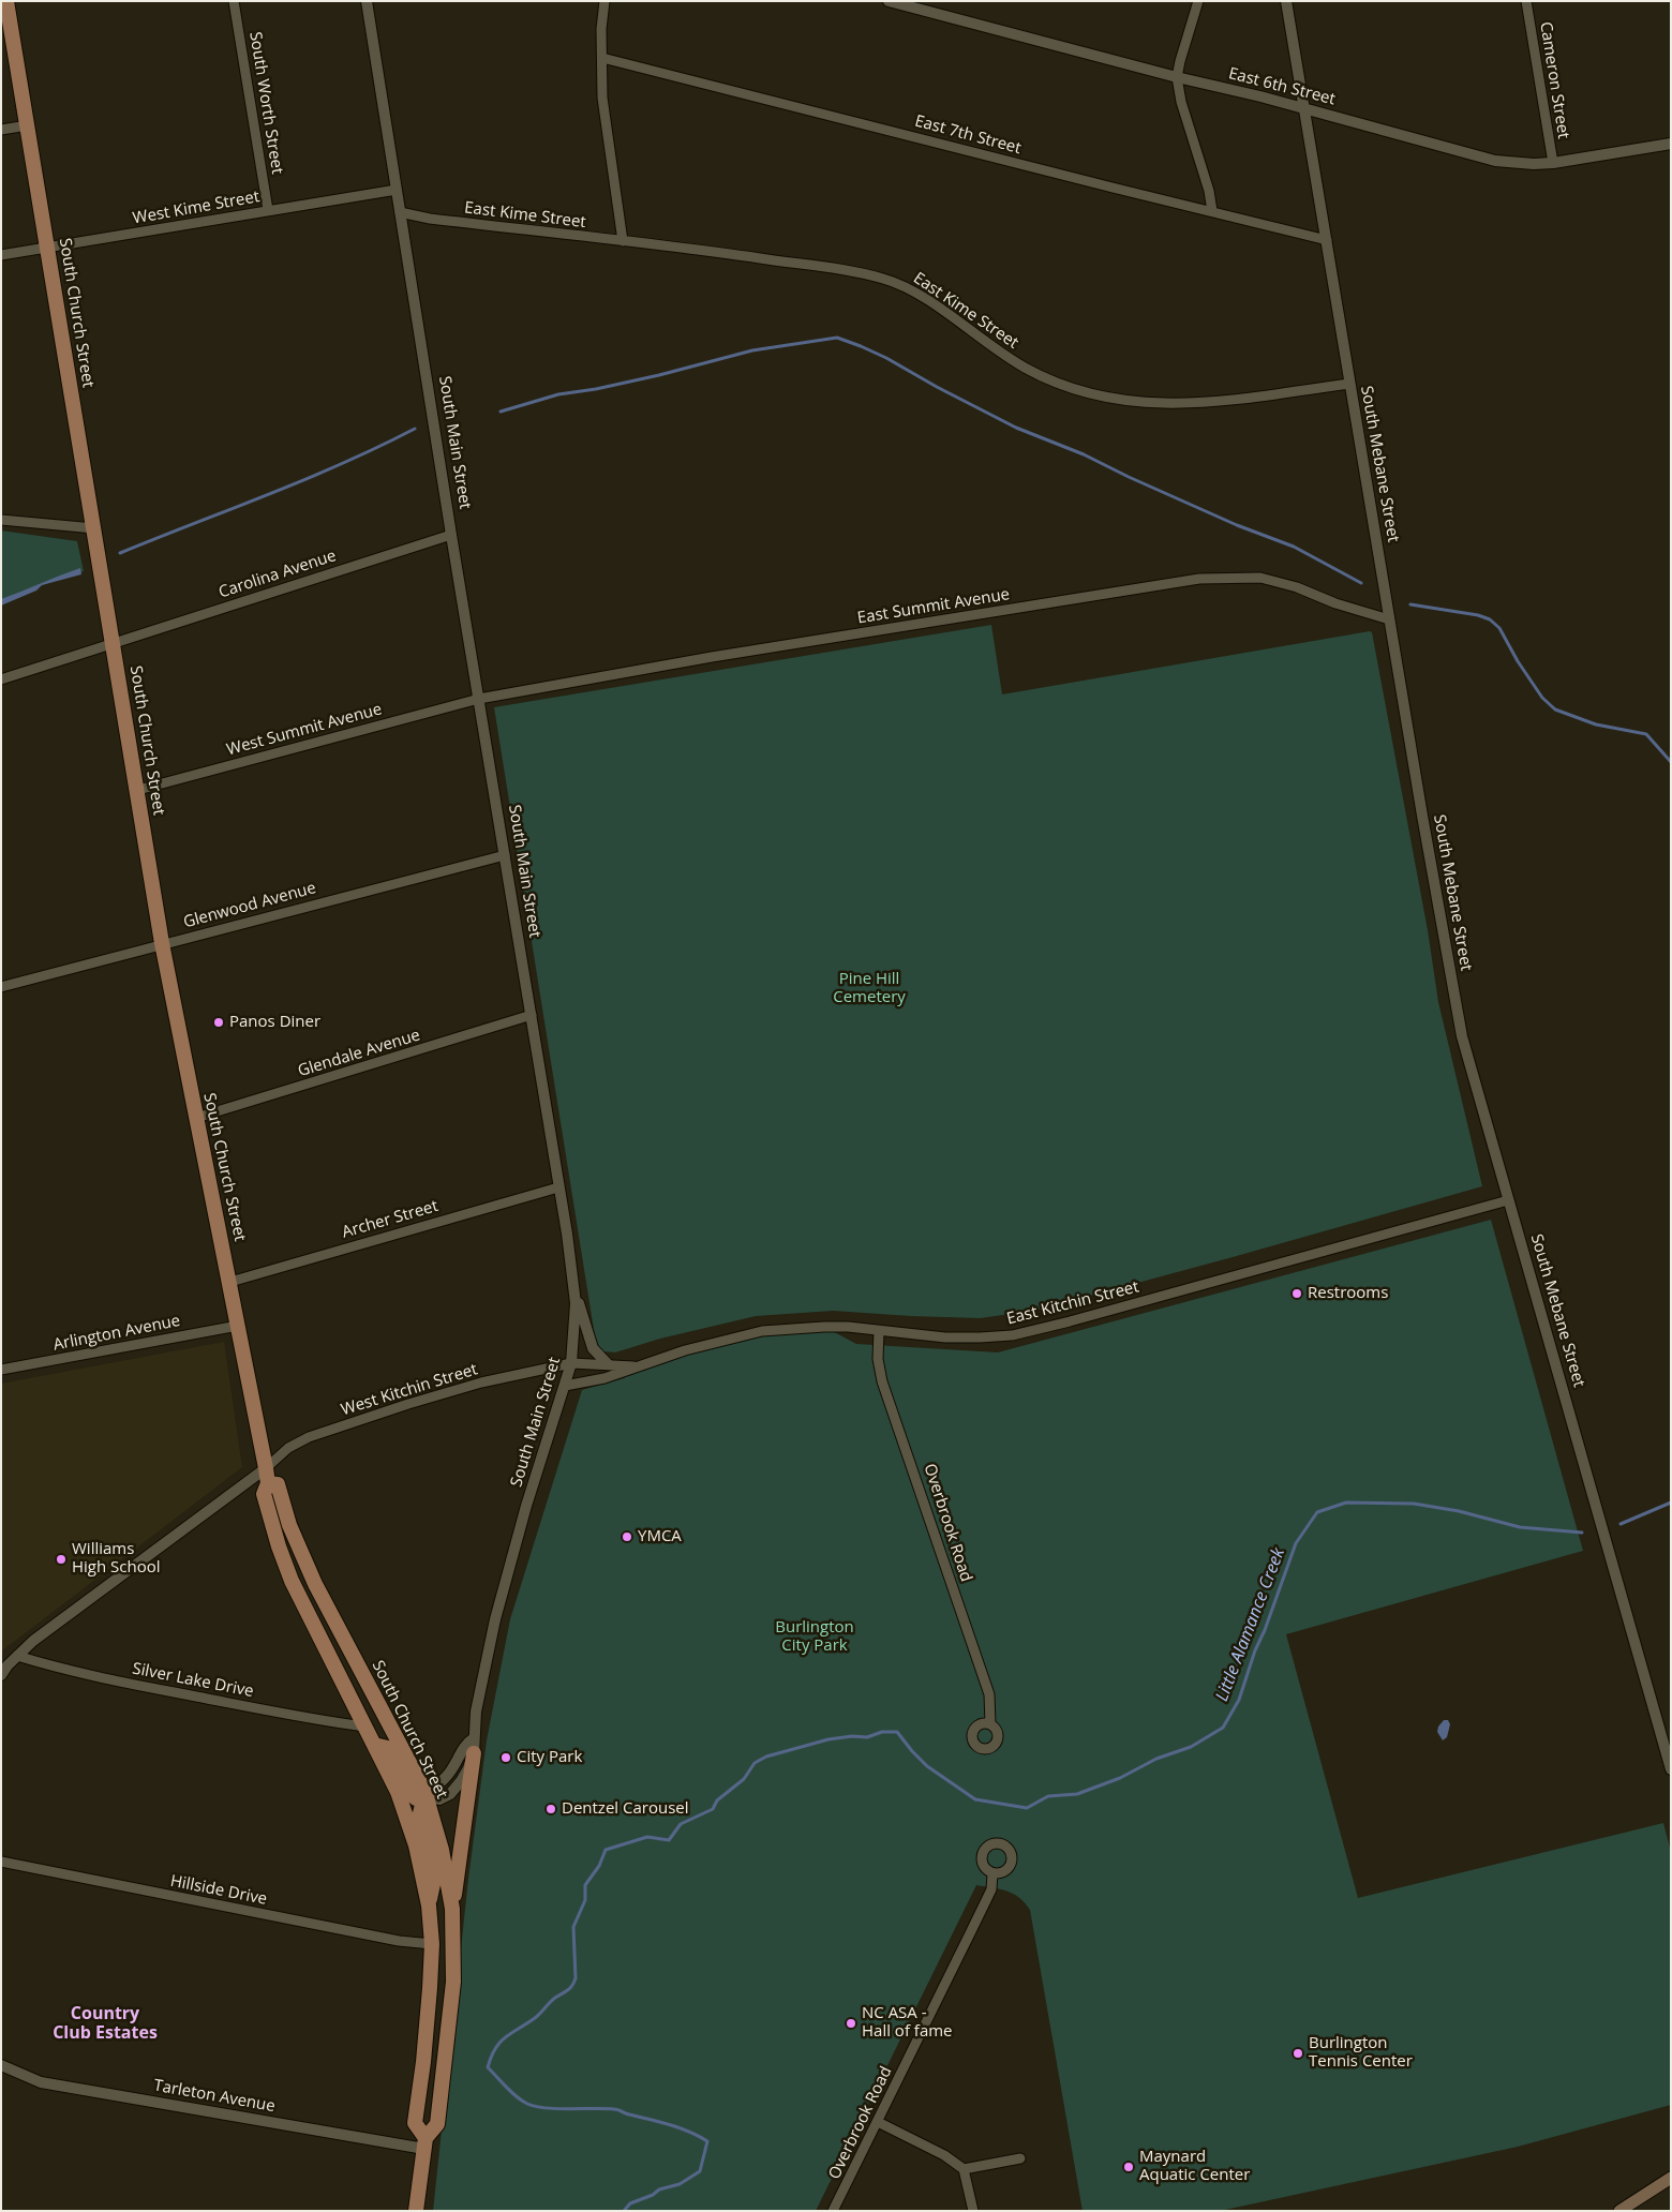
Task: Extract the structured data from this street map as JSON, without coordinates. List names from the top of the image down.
{
  "streets": {
    "main road": ["South Church Street"],
    "street": [
      "Cameron Street",
      "East 6th Street",
      "South Worth Street",
      "East 7th Street",
      "West Kime Street",
      "East Kime Street",
      "South Main Street",
      "South Mebane Street",
      "Carolina Avenue",
      "East Summit Avenue",
      "West Summit Avenue",
      "Glenwood Avenue",
      "Glendale Avenue",
      "Archer Street",
      "East Kitchin Street",
      "Arlington Avenue",
      "West Kitchin Street",
      "Overbrook Road",
      "Silver Lake Drive",
      "Hillside Drive",
      "Tarleton Avenue"
    ]
  },
  "crossings": [
    ["Cameron Street", "East 6th Street"],
    ["East 6th Street", "South Mebane Street"],
    ["South Worth Street", "West Kime Street"],
    ["East 7th Street", "South Mebane Street"],
    ["West Kime Street", "South Church Street"],
    ["West Kime Street", "South Main Street"],
    ["East Kime Street", "South Main Street"],
    ["East Kime Street", "South Mebane Street"],
    ["South Church Street", "South Main Street"],
    ["South Church Street", "Carolina Avenue"],
    ["South Church Street", "West Summit Avenue"],
    ["South Church Street", "Glenwood Avenue"],
    ["South Church Street", "Glendale Avenue"],
    ["South Church Street", "Archer Street"],
    ["South Church Street", "Arlington Avenue"],
    ["South Church Street", "West Kitchin Street"],
    ["South Church Street", "Silver Lake Drive"],
    ["South Church Street", "Hillside Drive"],
    ["South Church Street", "Tarleton Avenue"],
    ["South Main Street", "Carolina Avenue"],
    ["South Main Street", "East Summit Avenue"],
    ["South Main Street", "West Summit Avenue"],
    ["South Main Street", "Glenwood Avenue"],
    ["South Main Street", "Glendale Avenue"],
    ["South Main Street", "Archer Street"],
    ["South Main Street", "East Kitchin Street"],
    ["South Main Street", "West Kitchin Street"],
    ["South Mebane Street", "East Summit Avenue"],
    ["South Mebane Street", "East Kitchin Street"],
    ["East Summit Avenue", "West Summit Avenue"],
    ["East Kitchin Street", "West Kitchin Street"],
    ["East Kitchin Street", "Overbrook Road"]
  ],
  "districts": ["Country Club Estates"],
  "water": ["Little Alamance Creek"],
  "parks": ["Pine Hill Cemetery", "Burlington City Park"],
  "places": [
    "Panos Diner",
    "Restrooms",
    "YMCA",
    "Williams High School",
    "City Park",
    "Dentzel Carousel",
    "NC ASA - Hall of fame",
    "Burlington Tennis Center",
    "Maynard Aquatic Center"
  ]
}
